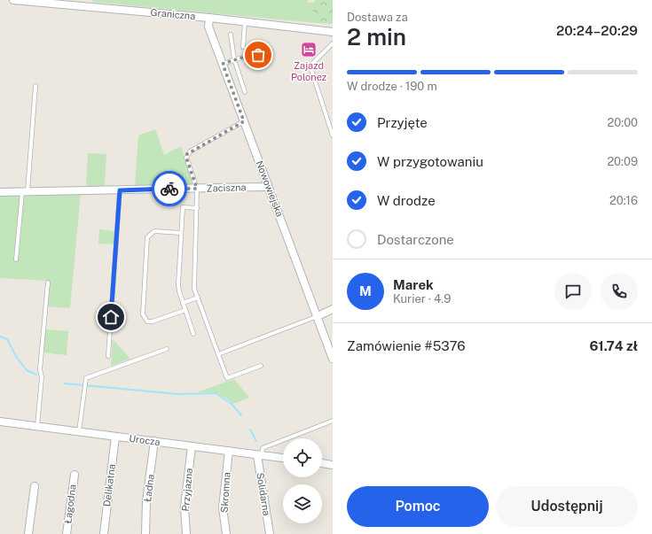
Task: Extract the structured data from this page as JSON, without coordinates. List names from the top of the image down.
{
  "streets": {
    "street": [
      "Graniczna",
      "Zaciszna",
      "Nowowiejska",
      "Urocza",
      "Delikatna",
      "Ładna",
      "Przyjazna",
      "Skromna",
      "Solidarna",
      "Łagodna"
    ]
  },
  "crossings": [
    ["Graniczna", "Nowowiejska"],
    ["Zaciszna", "Nowowiejska"],
    ["Urocza", "Delikatna"],
    ["Urocza", "Ładna"],
    ["Urocza", "Przyjazna"],
    ["Urocza", "Skromna"],
    ["Urocza", "Solidarna"]
  ],
  "places": {
    "hotel": ["Zajazd Polonez"]
  },
  "page": {
    "heading": ["2 min", "Dostawa za", "20:24–20:29"],
    "panel": [
      "Marek",
      "Kurier · 4.9",
      "Zamówienie #5376",
      "61.74 zł"
    ],
    "bar": "W drodze · 190 m",
    "list": [
      ["Przyjęte", "20:00"],
      ["W przygotowaniu", "20:09"],
      ["W drodze", "20:16"],
      "Dostarczone"
    ],
    "round": "M",
    "buttons": ["Pomoc", "Udostępnij"]
  }
}
